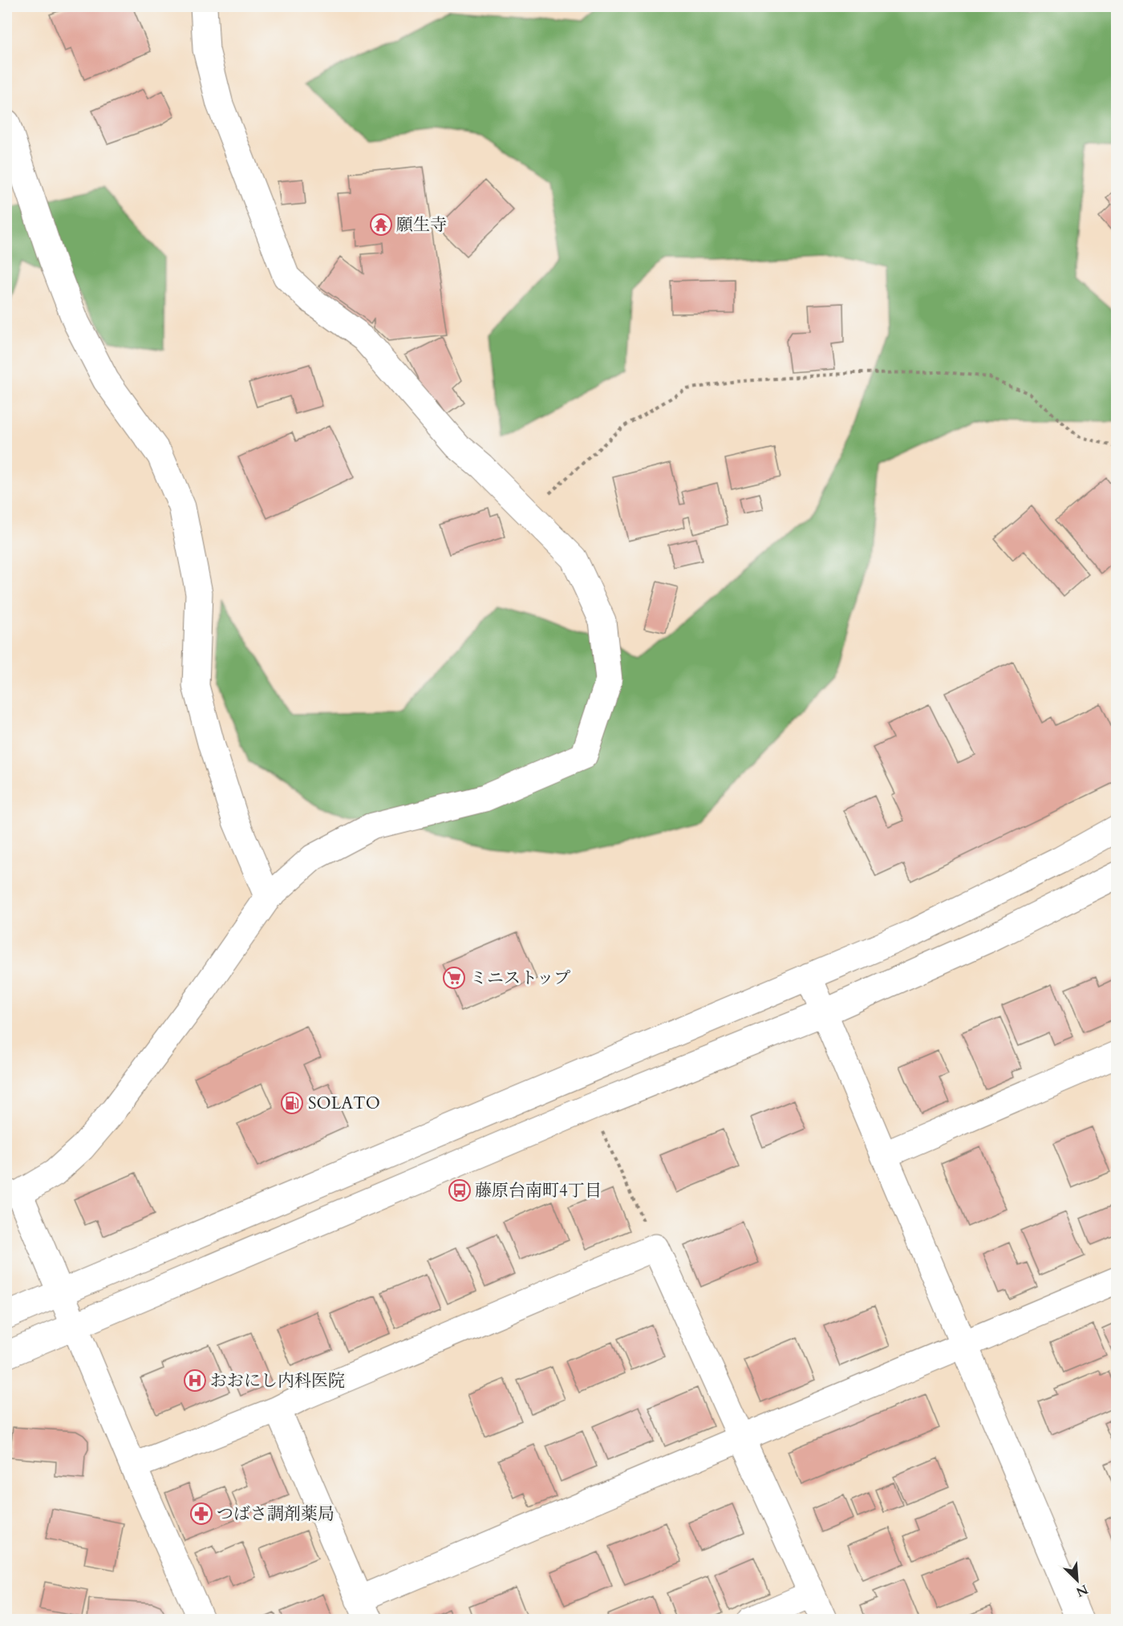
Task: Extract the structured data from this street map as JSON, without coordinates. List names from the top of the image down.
{
  "places": {
    "temple": ["願生寺"],
    "supermarket": ["ミニストップ"],
    "fuel station": ["SOLATO"],
    "bus stop": ["藤原台南町4丁目"],
    "hospital": ["おおにし内科医院"],
    "pharmacy": ["つばさ調剤薬局"]
  },
  "north": "bottom right"
}
